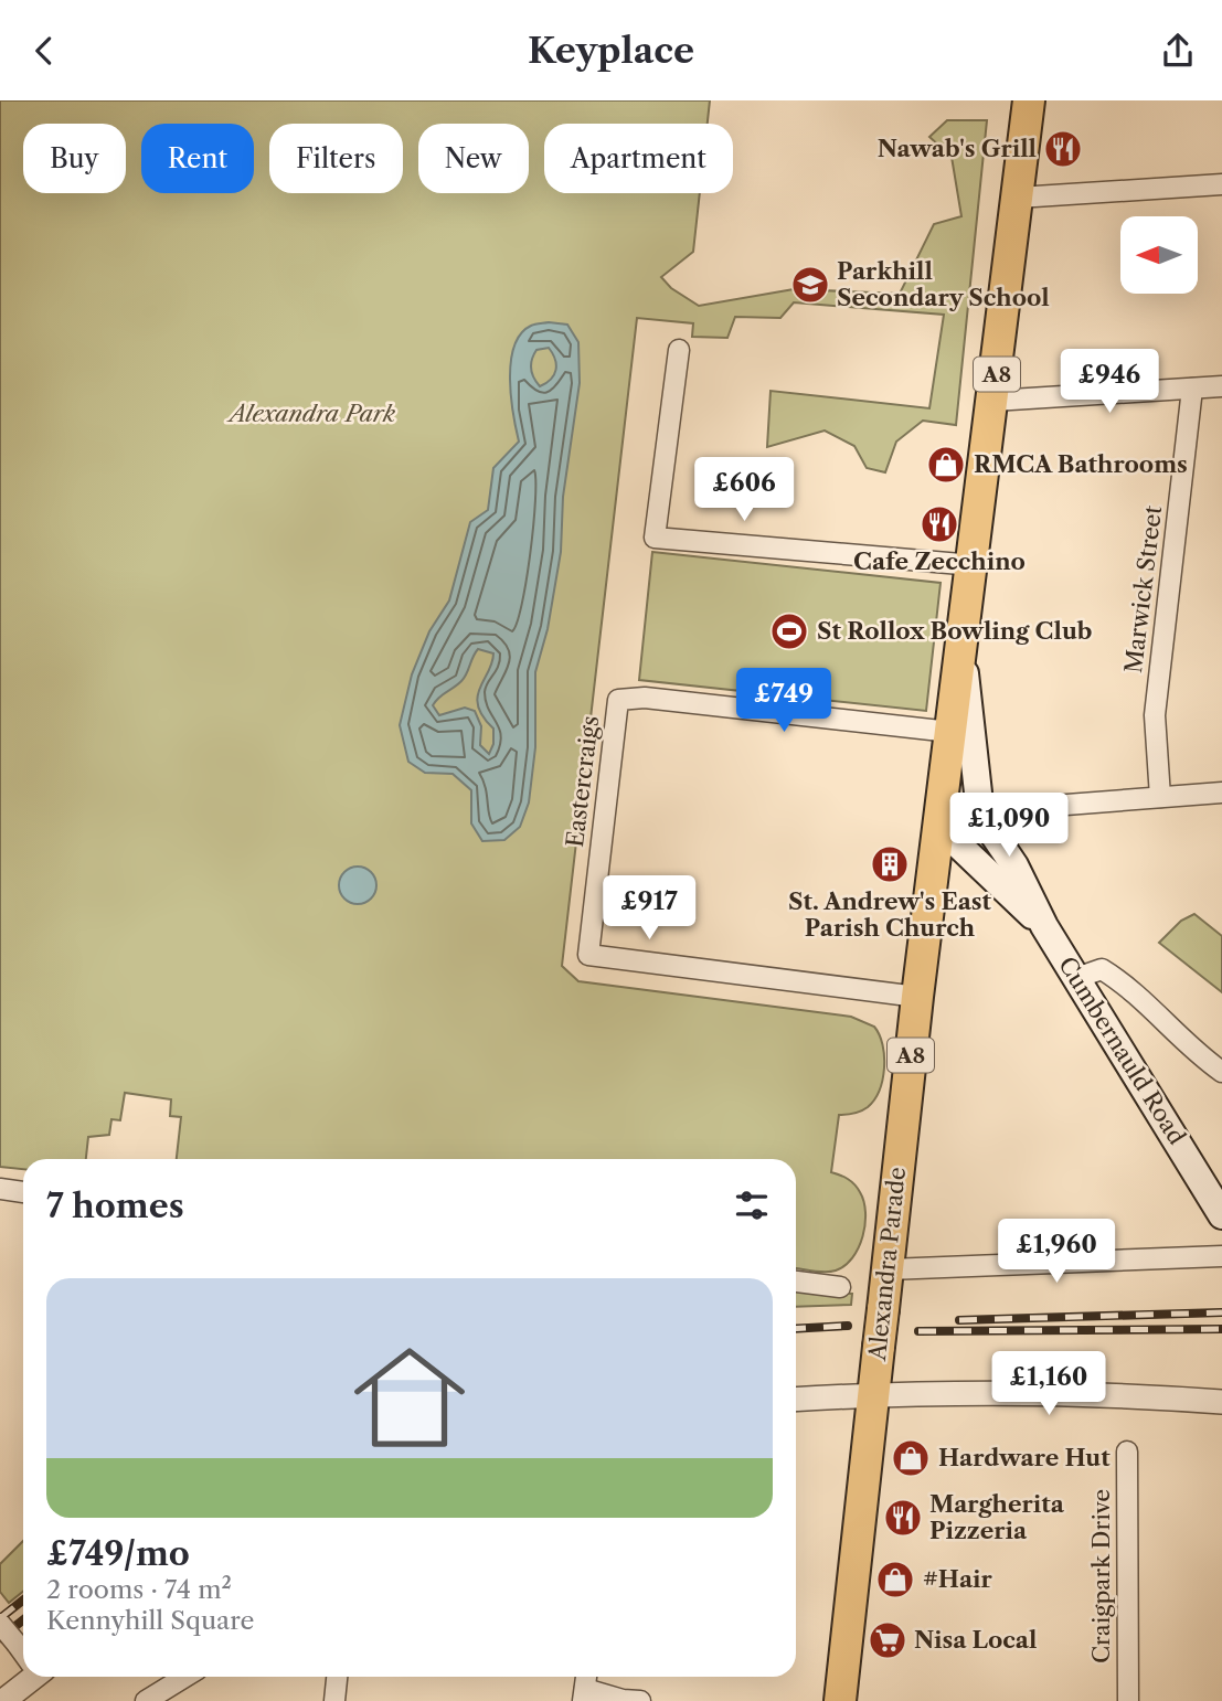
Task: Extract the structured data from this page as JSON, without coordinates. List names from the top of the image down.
{
  "streets": {
    "main road": ["A8", "Cumbernauld Road", "Alexandra Parade"],
    "street": ["Marwick Street", "Eastercraigs", "Craigpark Drive"]
  },
  "crossings": [
    ["Eastercraigs", "Cumbernauld Road"],
    ["Eastercraigs", "Alexandra Parade"],
    ["Cumbernauld Road", "Alexandra Parade"]
  ],
  "parks": ["Alexandra Park"],
  "places": {
    "restaurant": ["Nawab's Grill", "Cafe Zecchino", "Margherita Pizzeria"],
    "school or university": ["Parkhill Secondary School"],
    "shop": ["RMCA Bathrooms", "Hardware Hut", "#Hair"],
    "sports": ["St Rollox Bowling Club"],
    "building": ["St. Andrew's East Parish Church"],
    "supermarket": ["Nisa Local"]
  },
  "north": "left",
  "page": {
    "header": "Keyplace",
    "chip": [
      "Buy",
      "Rent",
      "Filters",
      "New",
      "Apartment"
    ],
    "price": [
      "£946",
      "£606",
      "£749",
      "£1,090",
      "£917",
      "£1,960",
      "£1,160"
    ],
    "heading": "7 homes",
    "list": [
      {
        "name": "£749/mo",
        "note": "2 rooms · 74 m² · Kennyhill Square"
      }
    ]
  }
}
